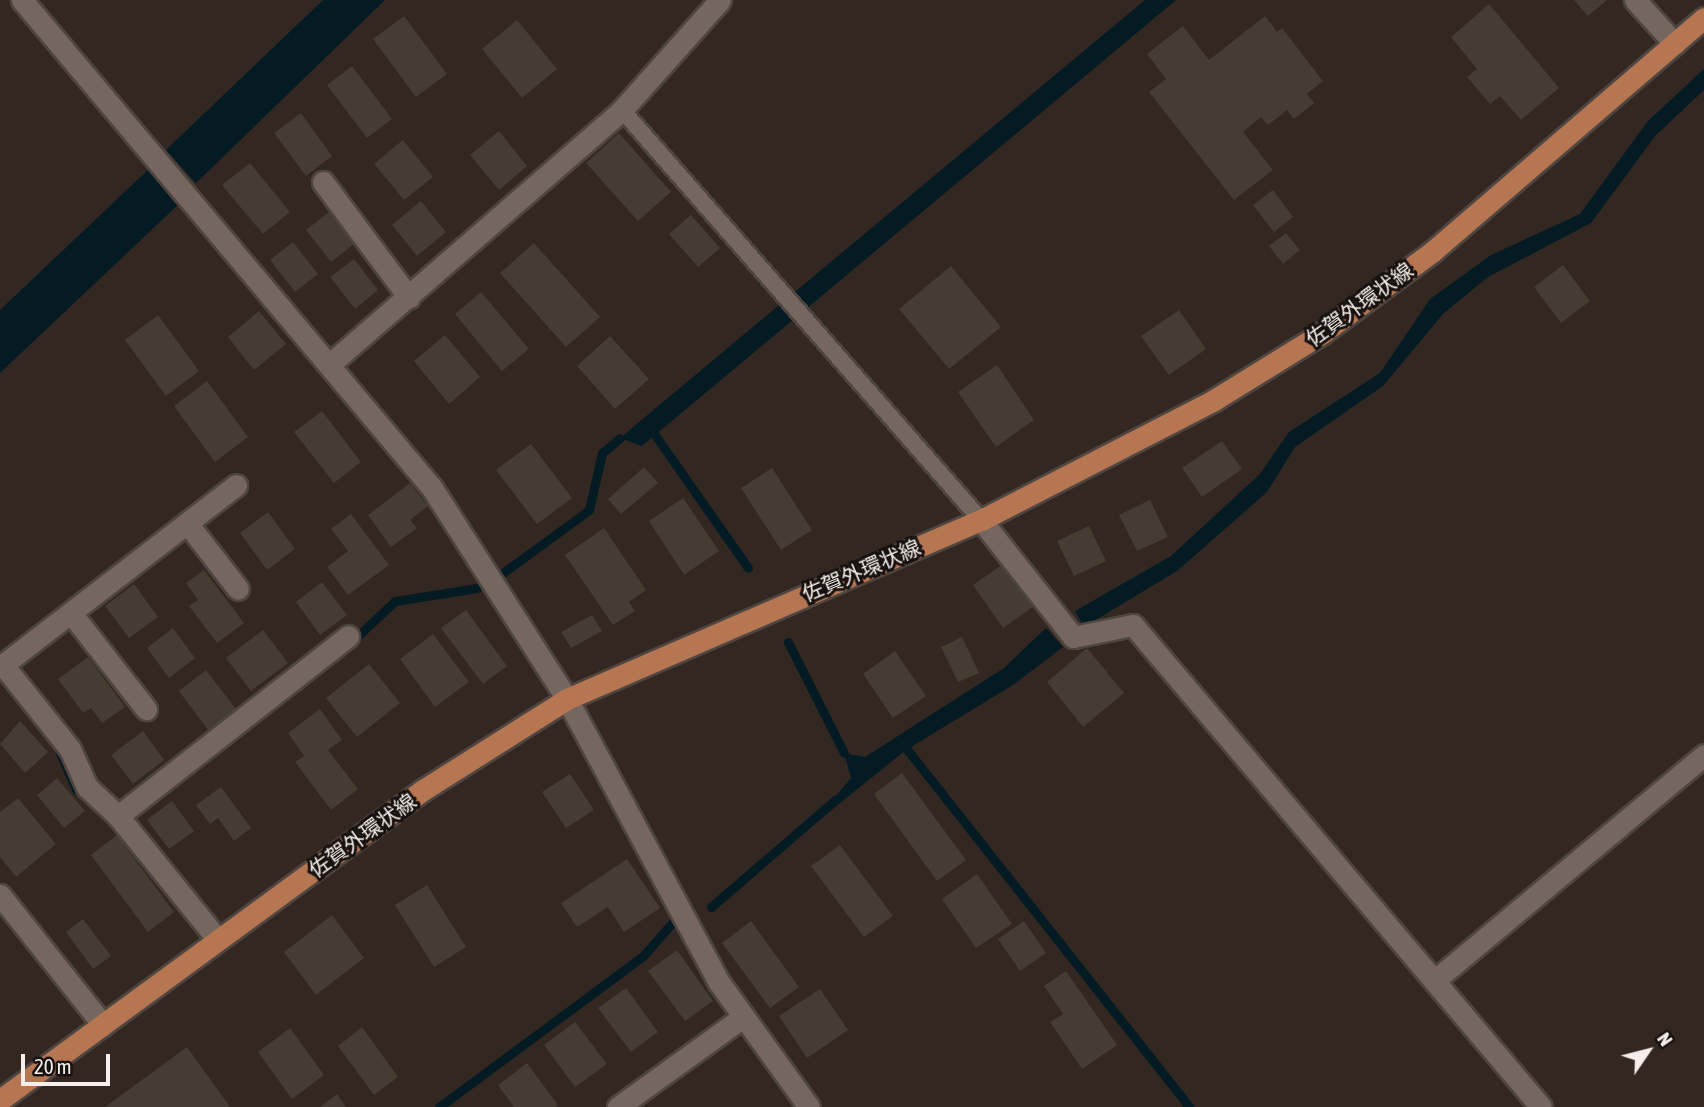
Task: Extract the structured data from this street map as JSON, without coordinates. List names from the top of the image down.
{
  "streets": {
    "main road": ["佐賀外環状線"]
  },
  "scale_bar": "20 m",
  "north": "top right"
}
